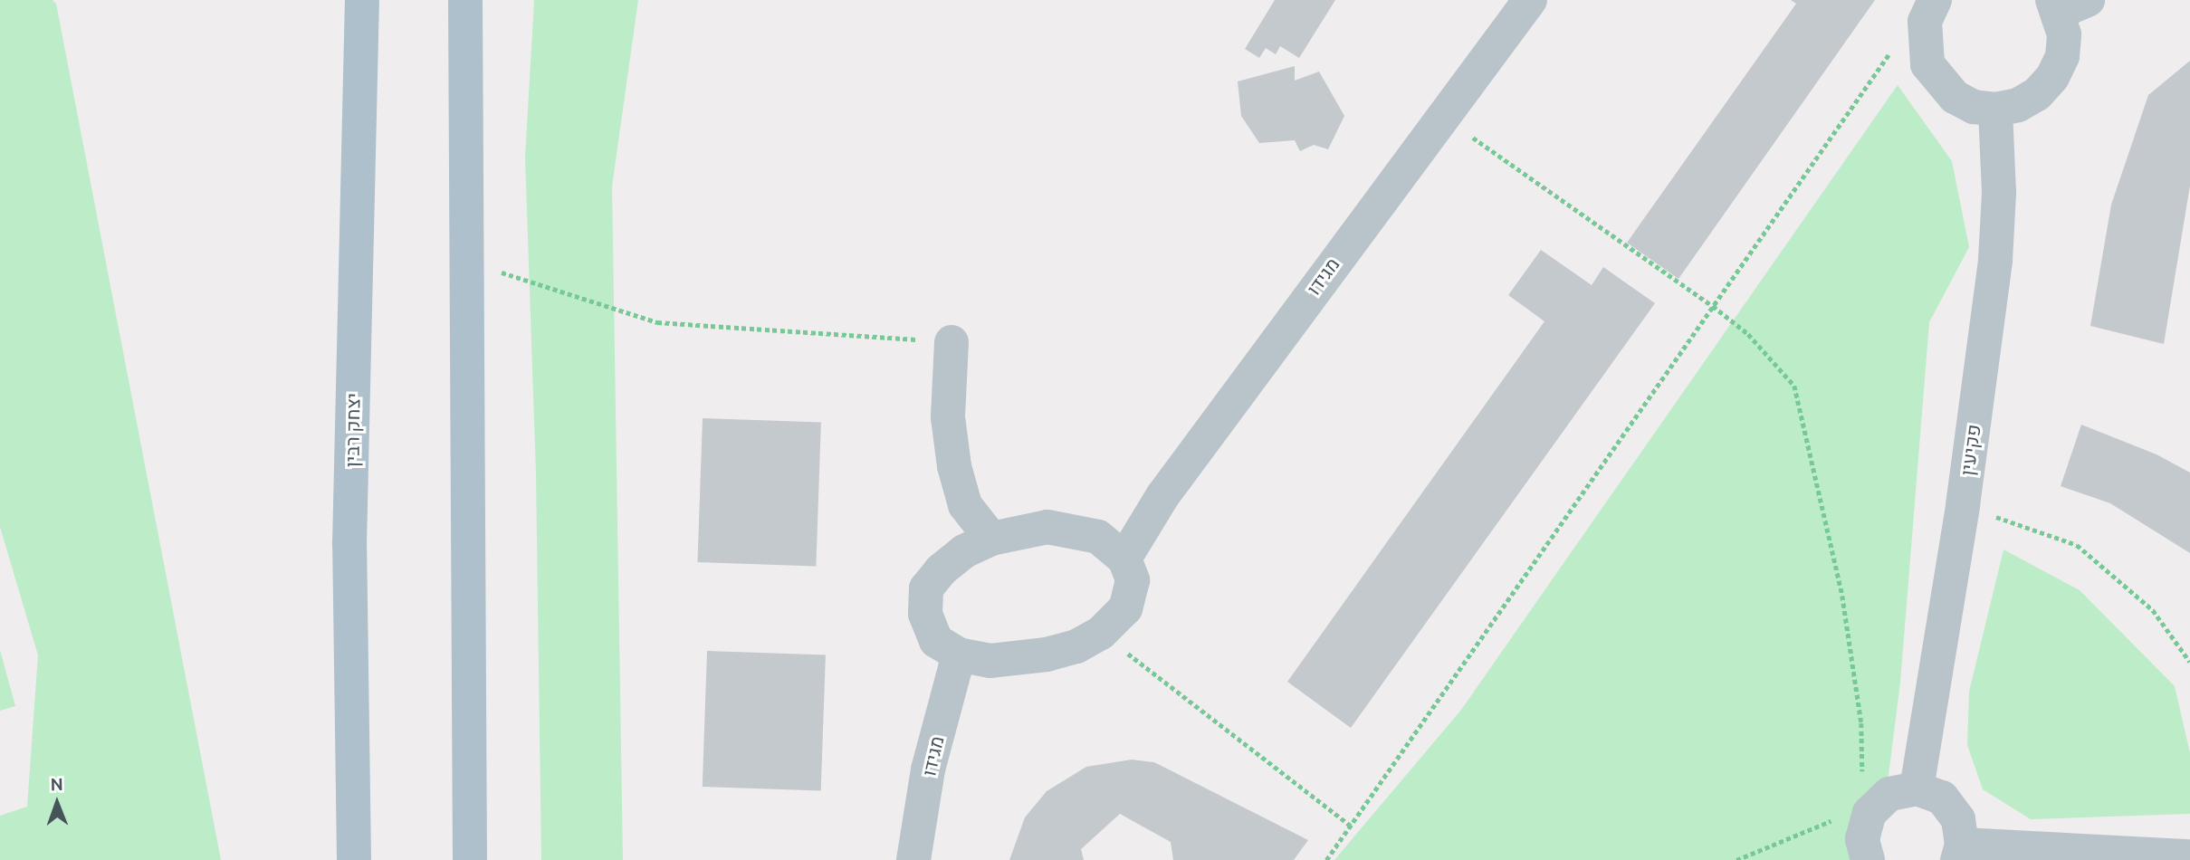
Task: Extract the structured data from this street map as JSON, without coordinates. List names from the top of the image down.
{
  "streets": {
    "main road": ["יצחק רבין"],
    "street": ["מגידו", "פקיעין"]
  },
  "north": "top"
}
